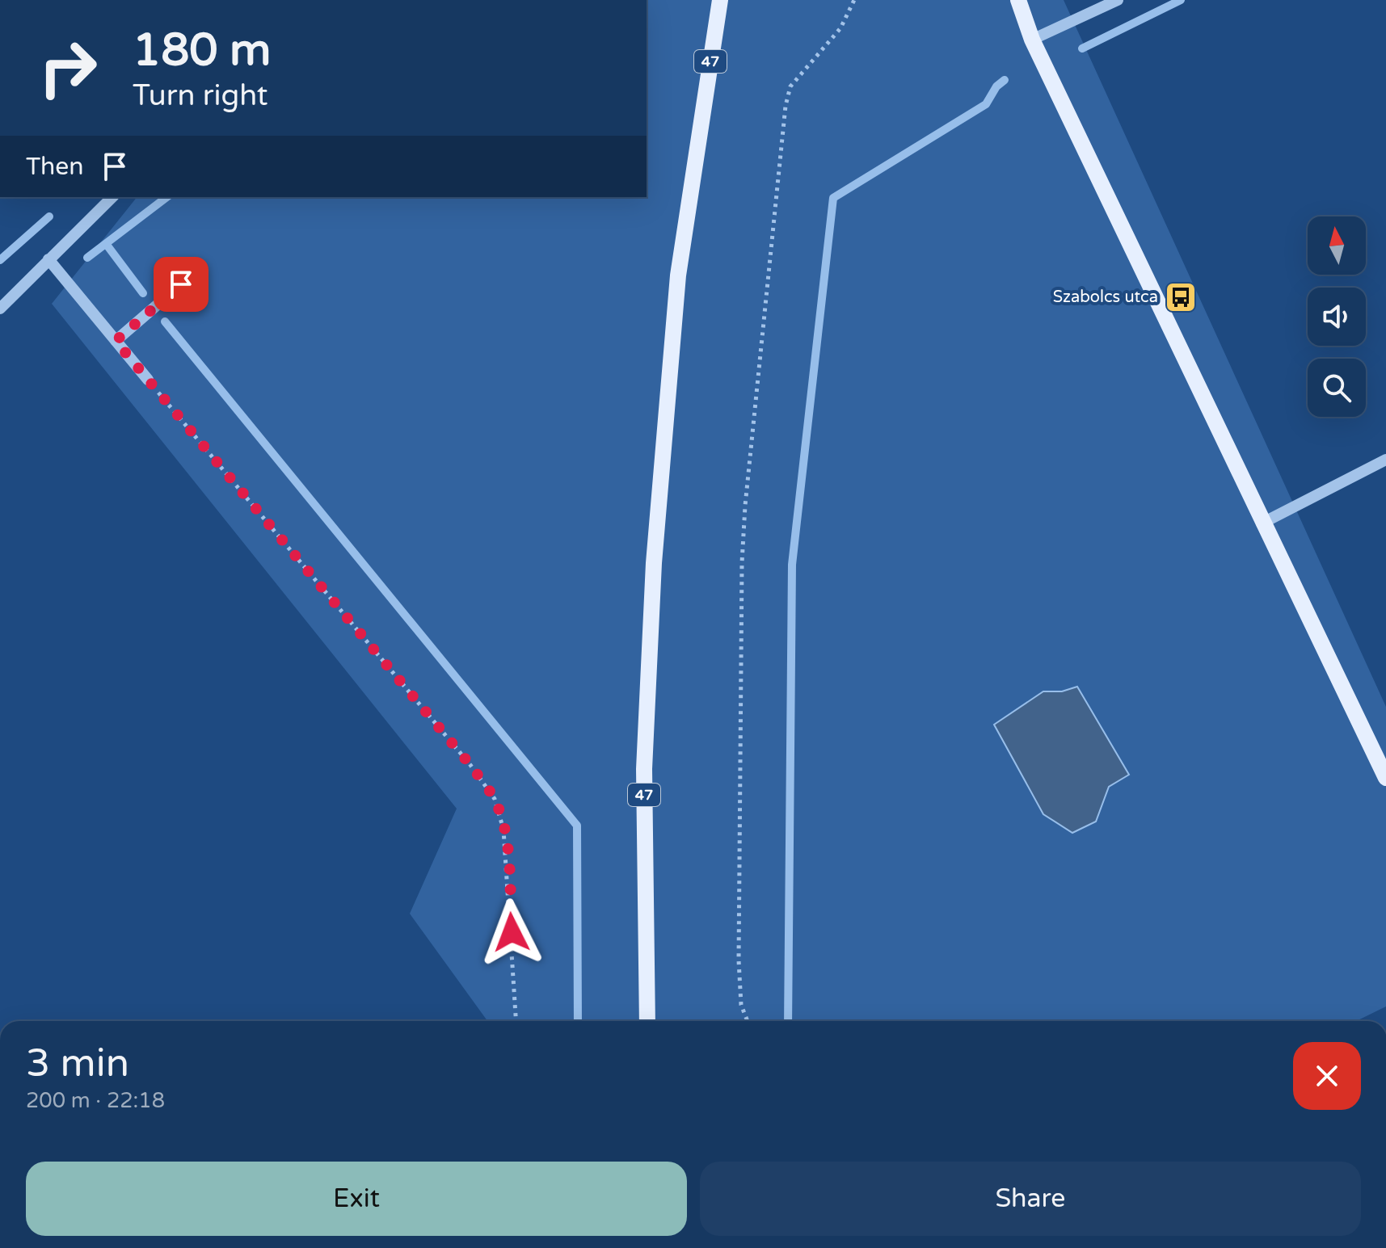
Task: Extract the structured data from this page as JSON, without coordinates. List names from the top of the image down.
{
  "streets": {
    "main road": ["47"]
  },
  "places": {
    "bus stop": ["Szabolcs utca"]
  },
  "north": "top",
  "page": {
    "turn": ["180 m", "Turn right"],
    "then": "Then",
    "heading": ["3 min", "200 m · 22:18"],
    "buttons": ["Exit", "Share"]
  }
}
